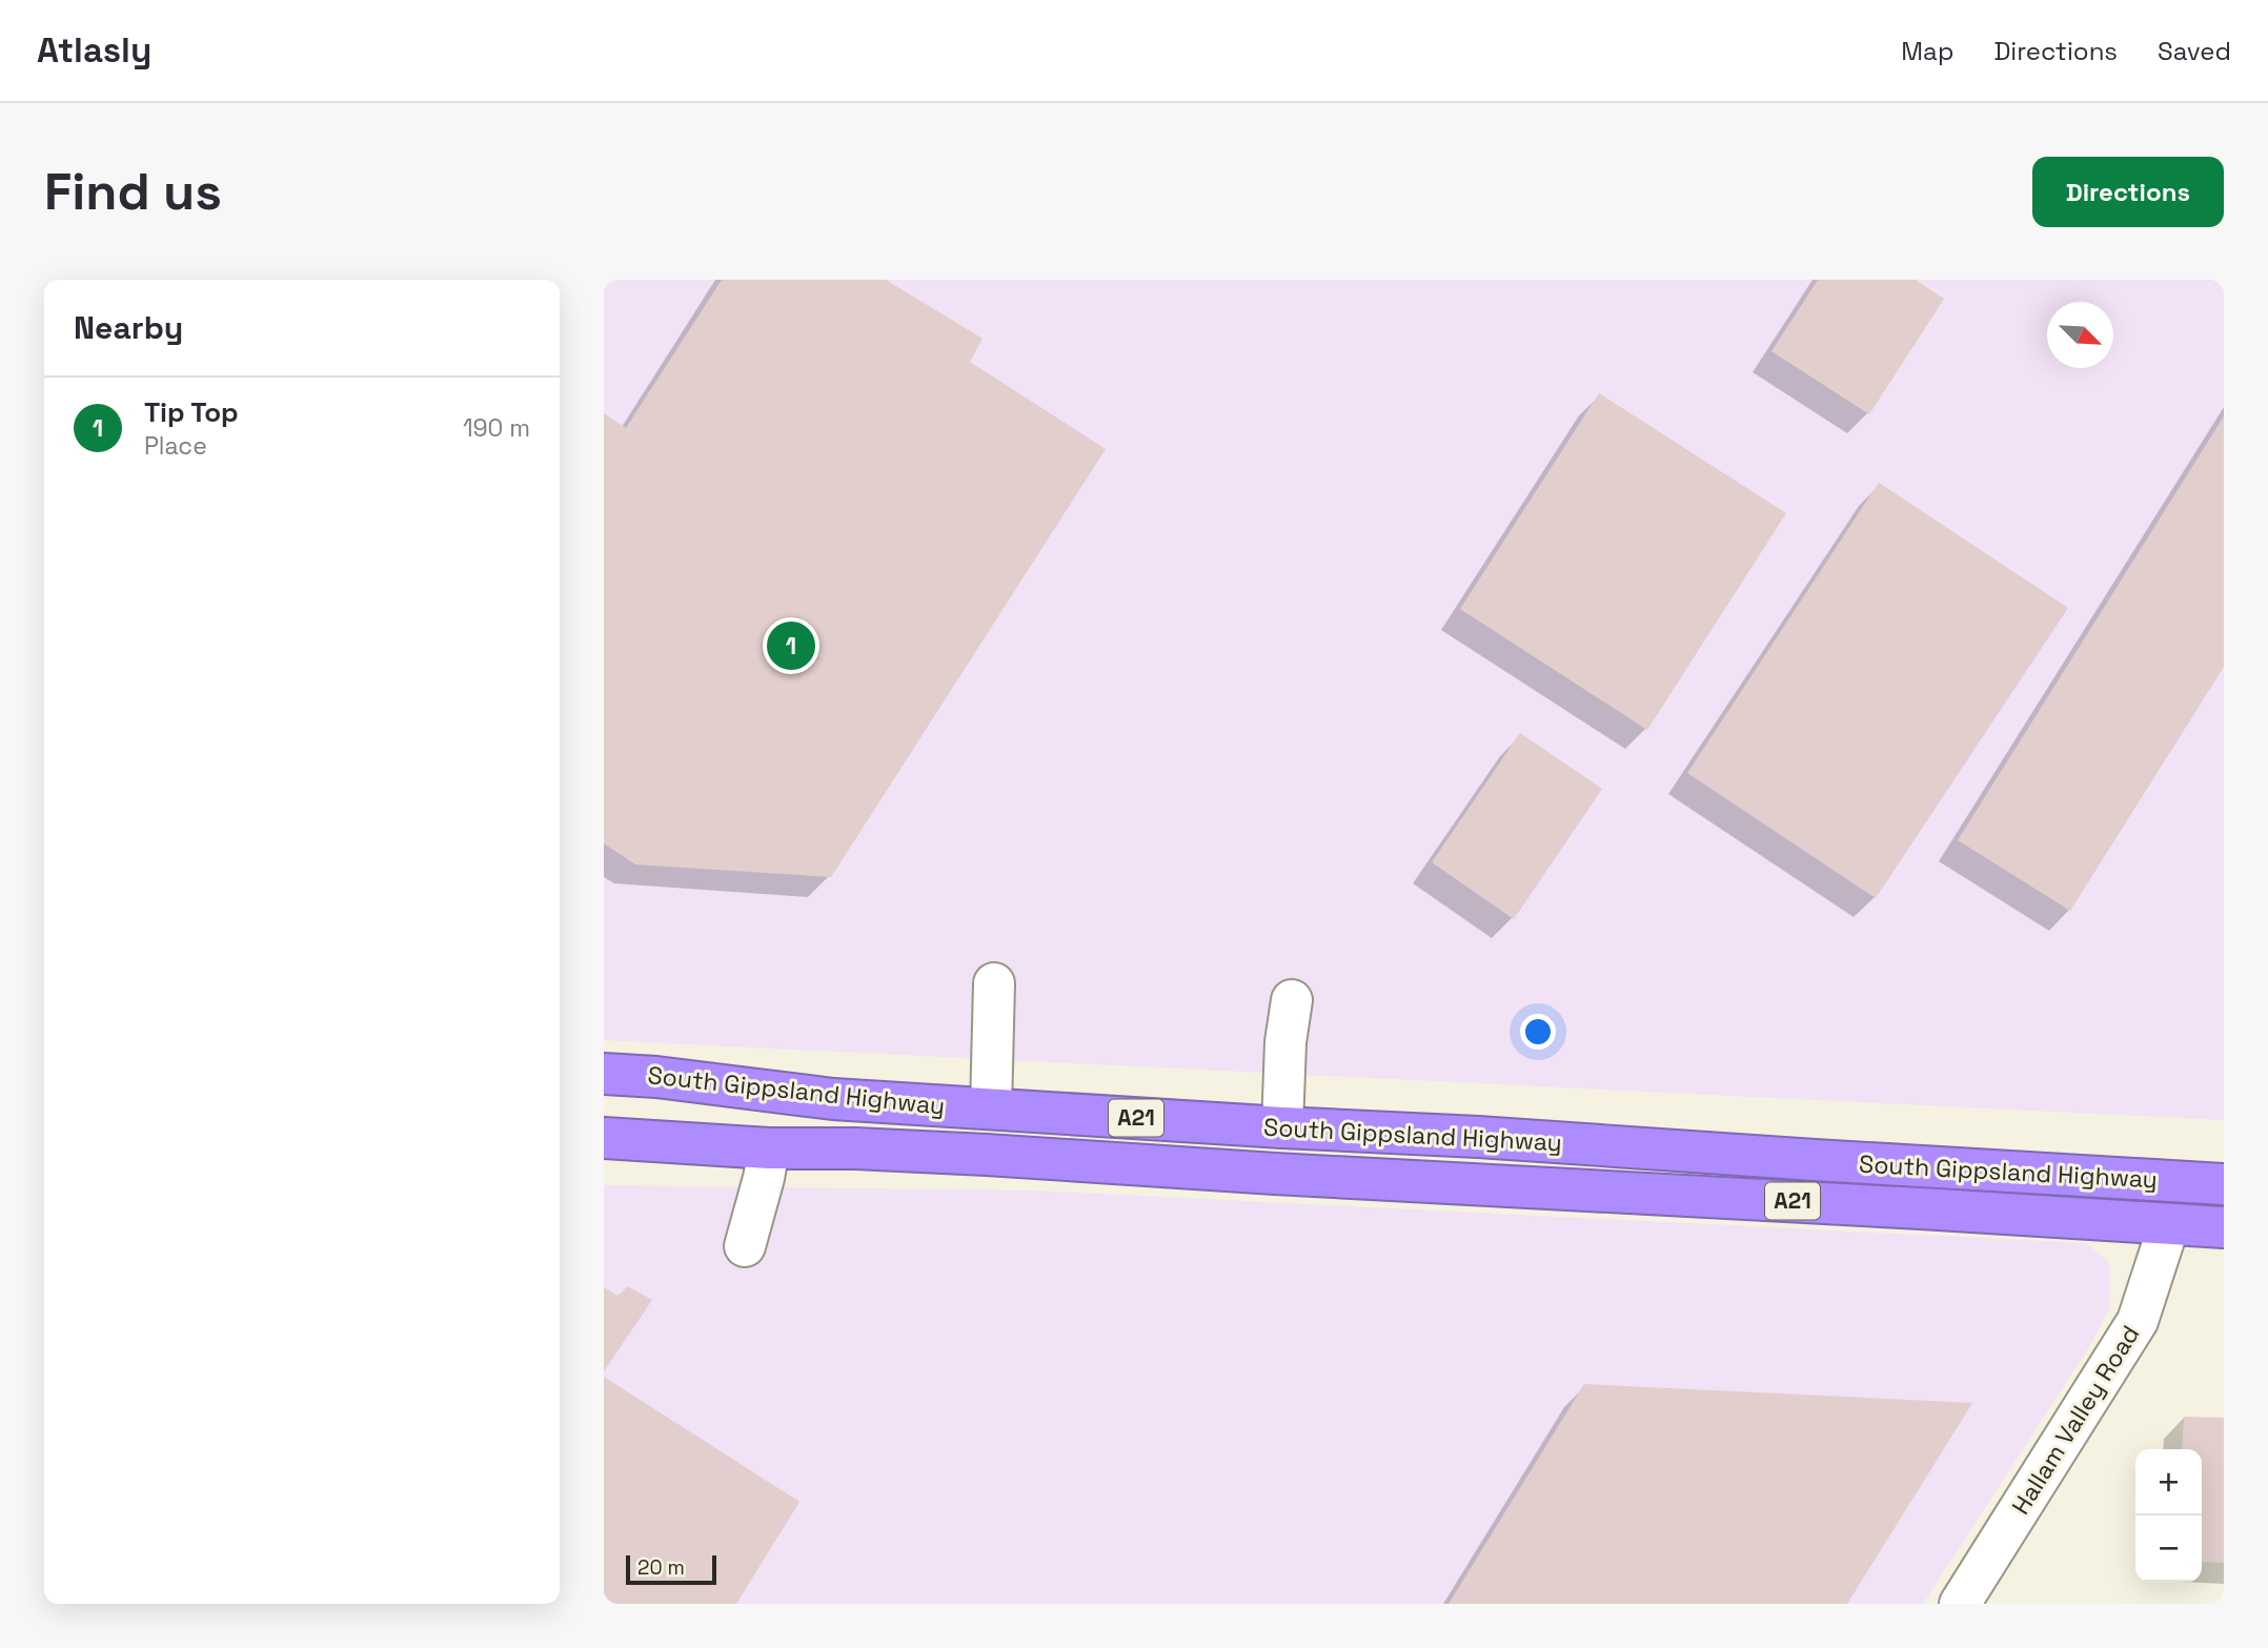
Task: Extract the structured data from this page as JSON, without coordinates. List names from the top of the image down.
{
  "streets": {
    "highway": ["South Gippsland Highway", "A21"],
    "street": ["Hallam Valley Road"]
  },
  "crossings": [
    ["South Gippsland Highway", "Hallam Valley Road"]
  ],
  "scale_bar": "20 m",
  "north": "bottom right",
  "page": {
    "header": "Atlasly",
    "nav": ["Map", "Directions", "Saved"],
    "buttons": "Directions",
    "title": "Find us",
    "heading": "Nearby",
    "list": [
      {
        "mark": "1",
        "name": "Tip Top",
        "note": "Place",
        "value": "190 m"
      }
    ],
    "pins": "1",
    "map_buttons": ["+", "−"],
    "scale": "20 m"
  }
}
